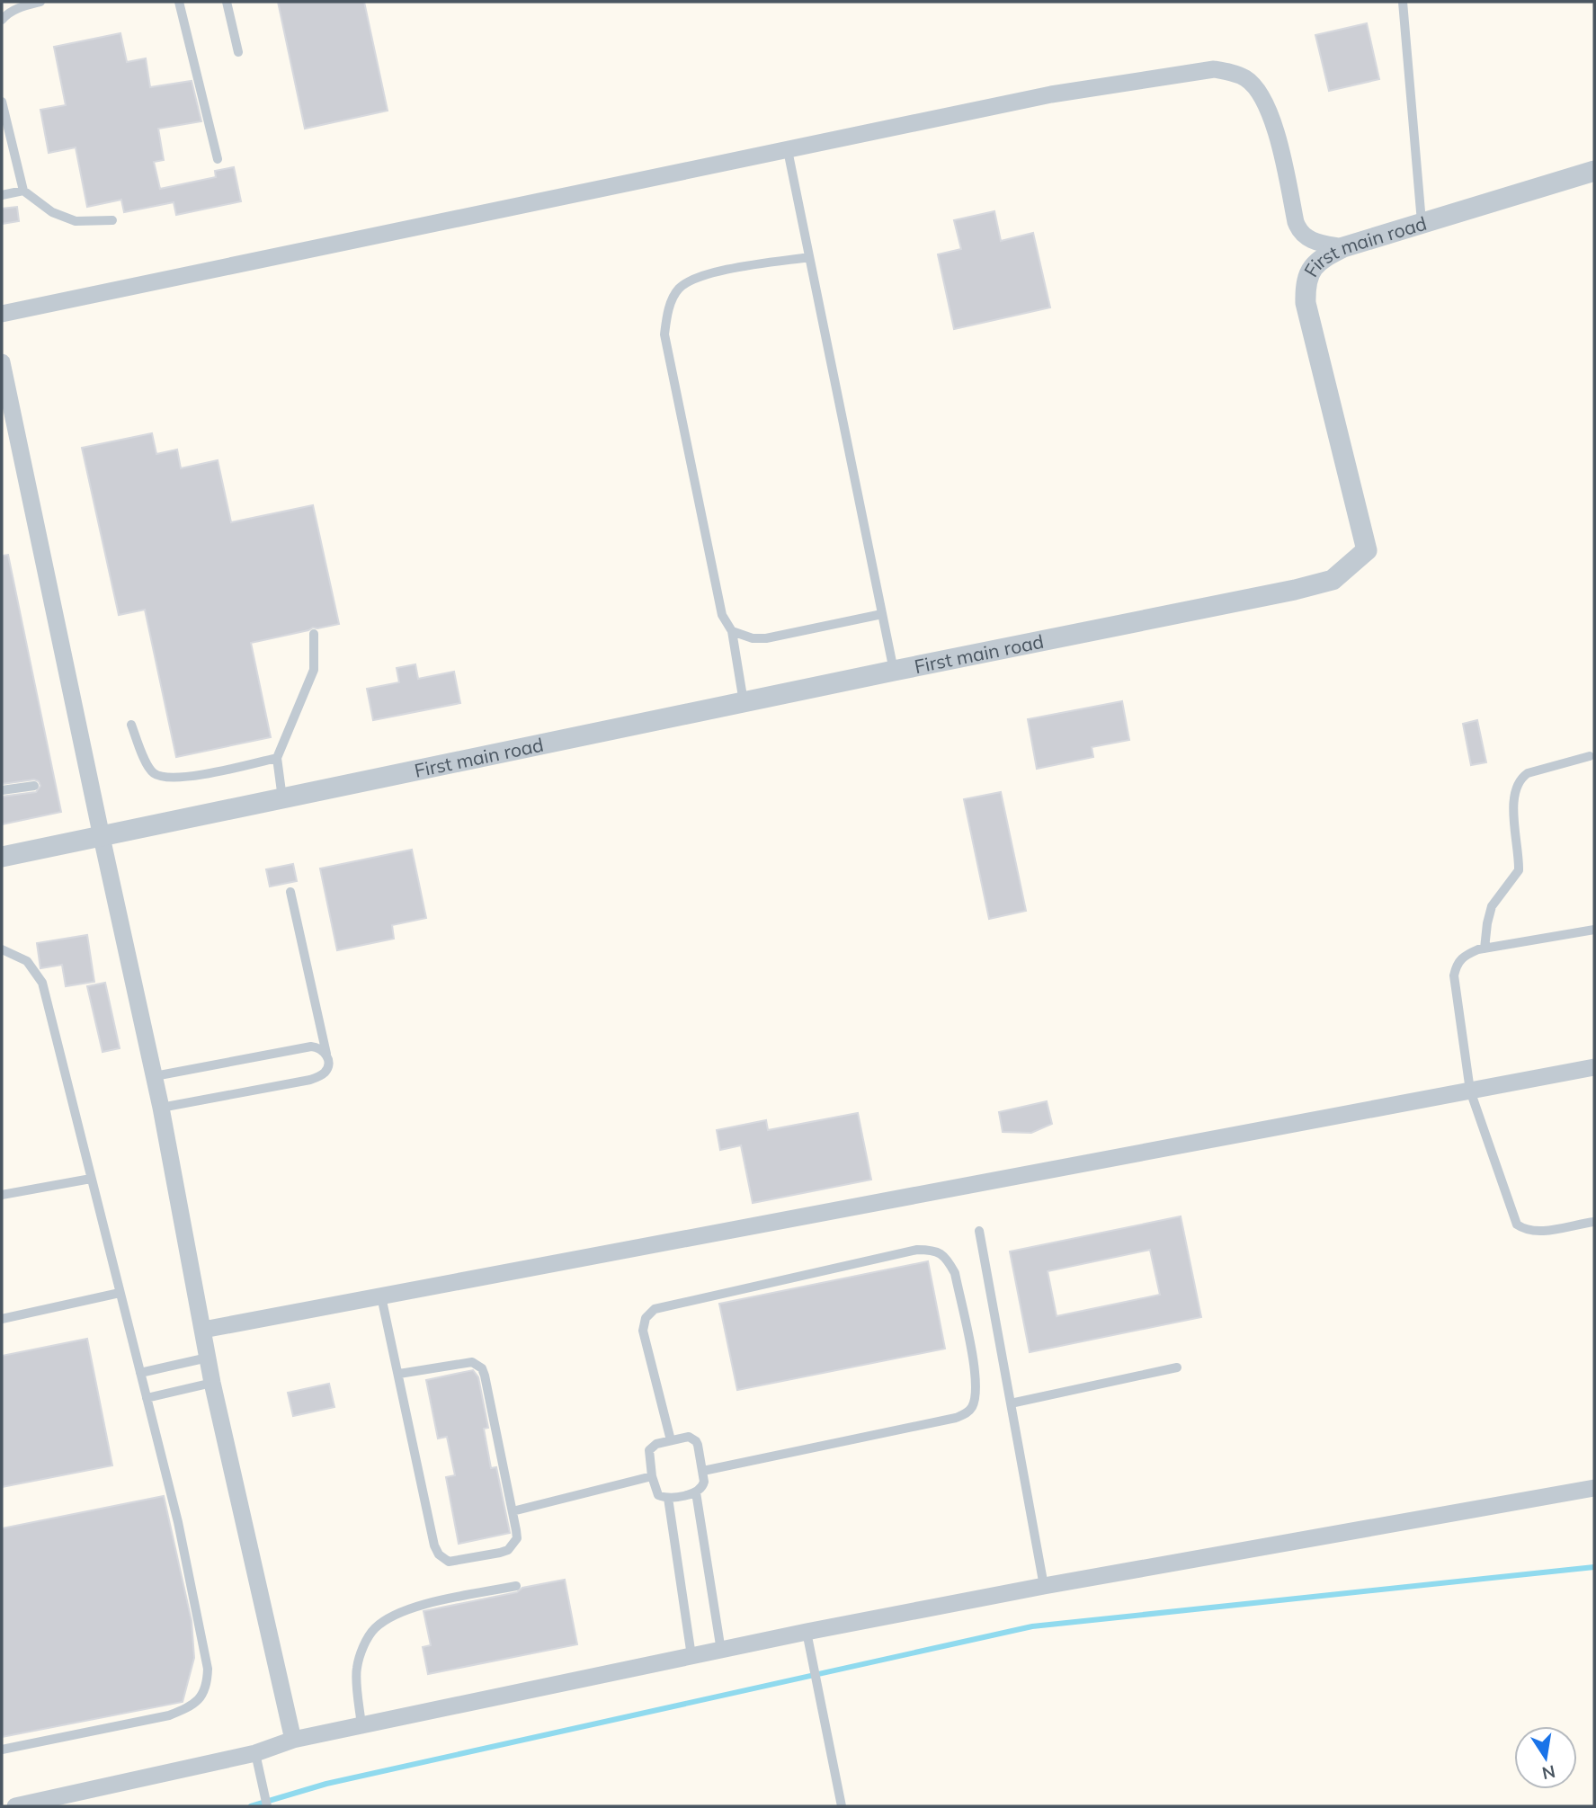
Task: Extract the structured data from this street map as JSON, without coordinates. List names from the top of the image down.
{
  "streets": {
    "street": ["First main road"]
  },
  "north": "bottom"
}
